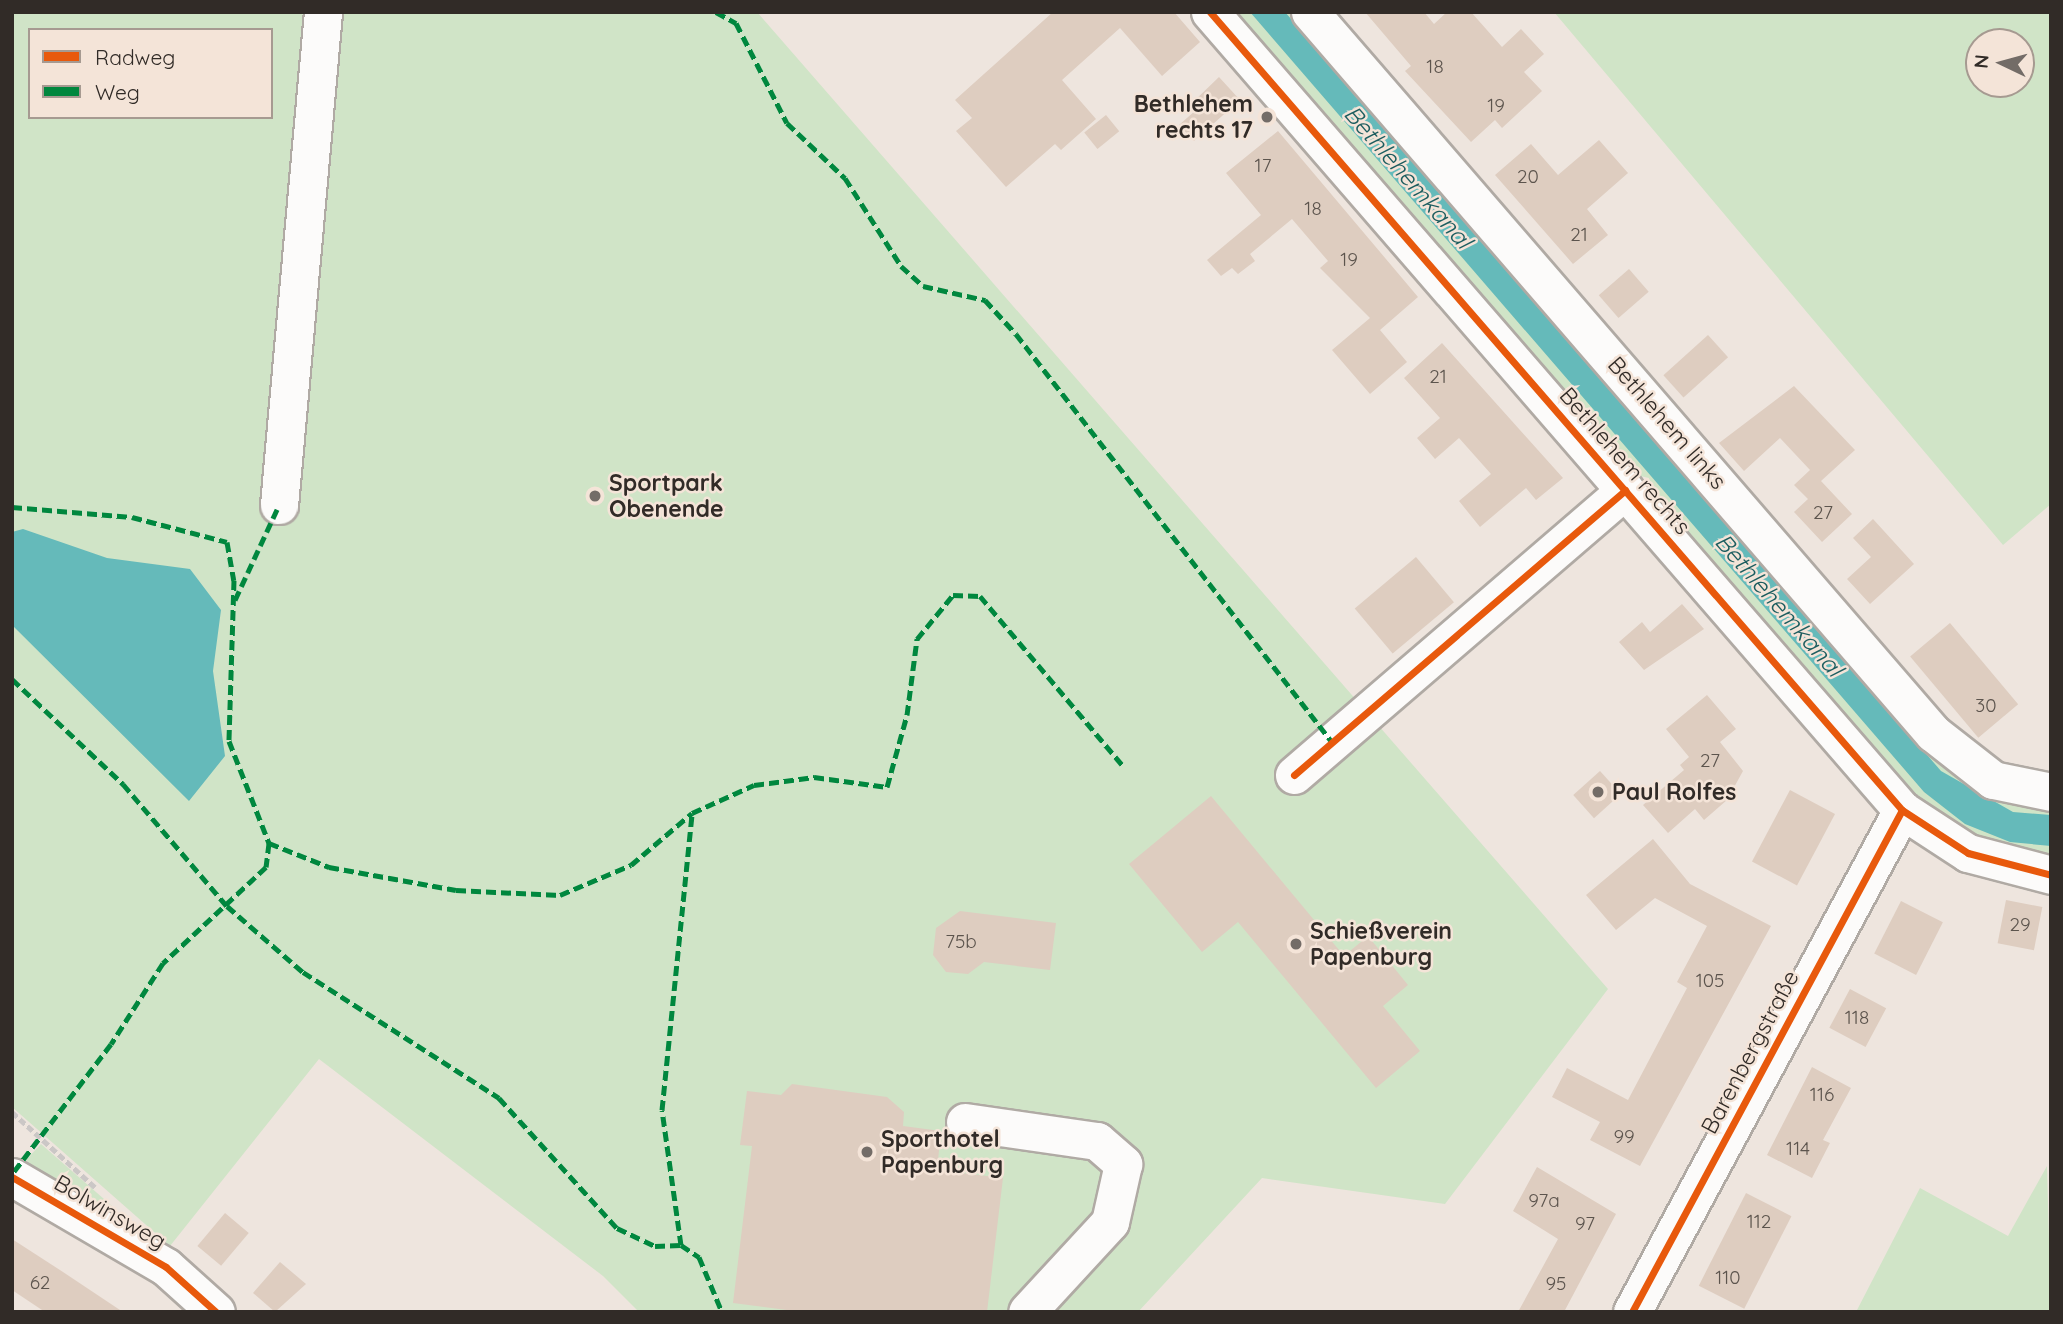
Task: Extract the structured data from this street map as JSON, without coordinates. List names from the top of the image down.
{
  "streets": {
    "street": [
      "Bethlehem links",
      "Bethlehem rechts",
      "Barenbergstraße",
      "Bolwinsweg"
    ]
  },
  "crossings": [
    ["Bethlehem rechts", "Barenbergstraße"]
  ],
  "water": ["Bethlehemkanal"],
  "places": [
    "Bethlehem rechts 17",
    "Sportpark Obenende",
    "Paul Rolfes",
    "Schießverein Papenburg",
    "Sporthotel Papenburg"
  ],
  "house_numbers": [
    "18",
    "19",
    "17",
    "20",
    "18",
    "21",
    "19",
    "21",
    "27",
    "30",
    "27",
    "29",
    "75b",
    "105",
    "118",
    "116",
    "99",
    "114",
    "97a",
    "112",
    "97",
    "110",
    "62",
    "95"
  ],
  "legend": ["Radweg", "Weg"],
  "north": "left"
}
